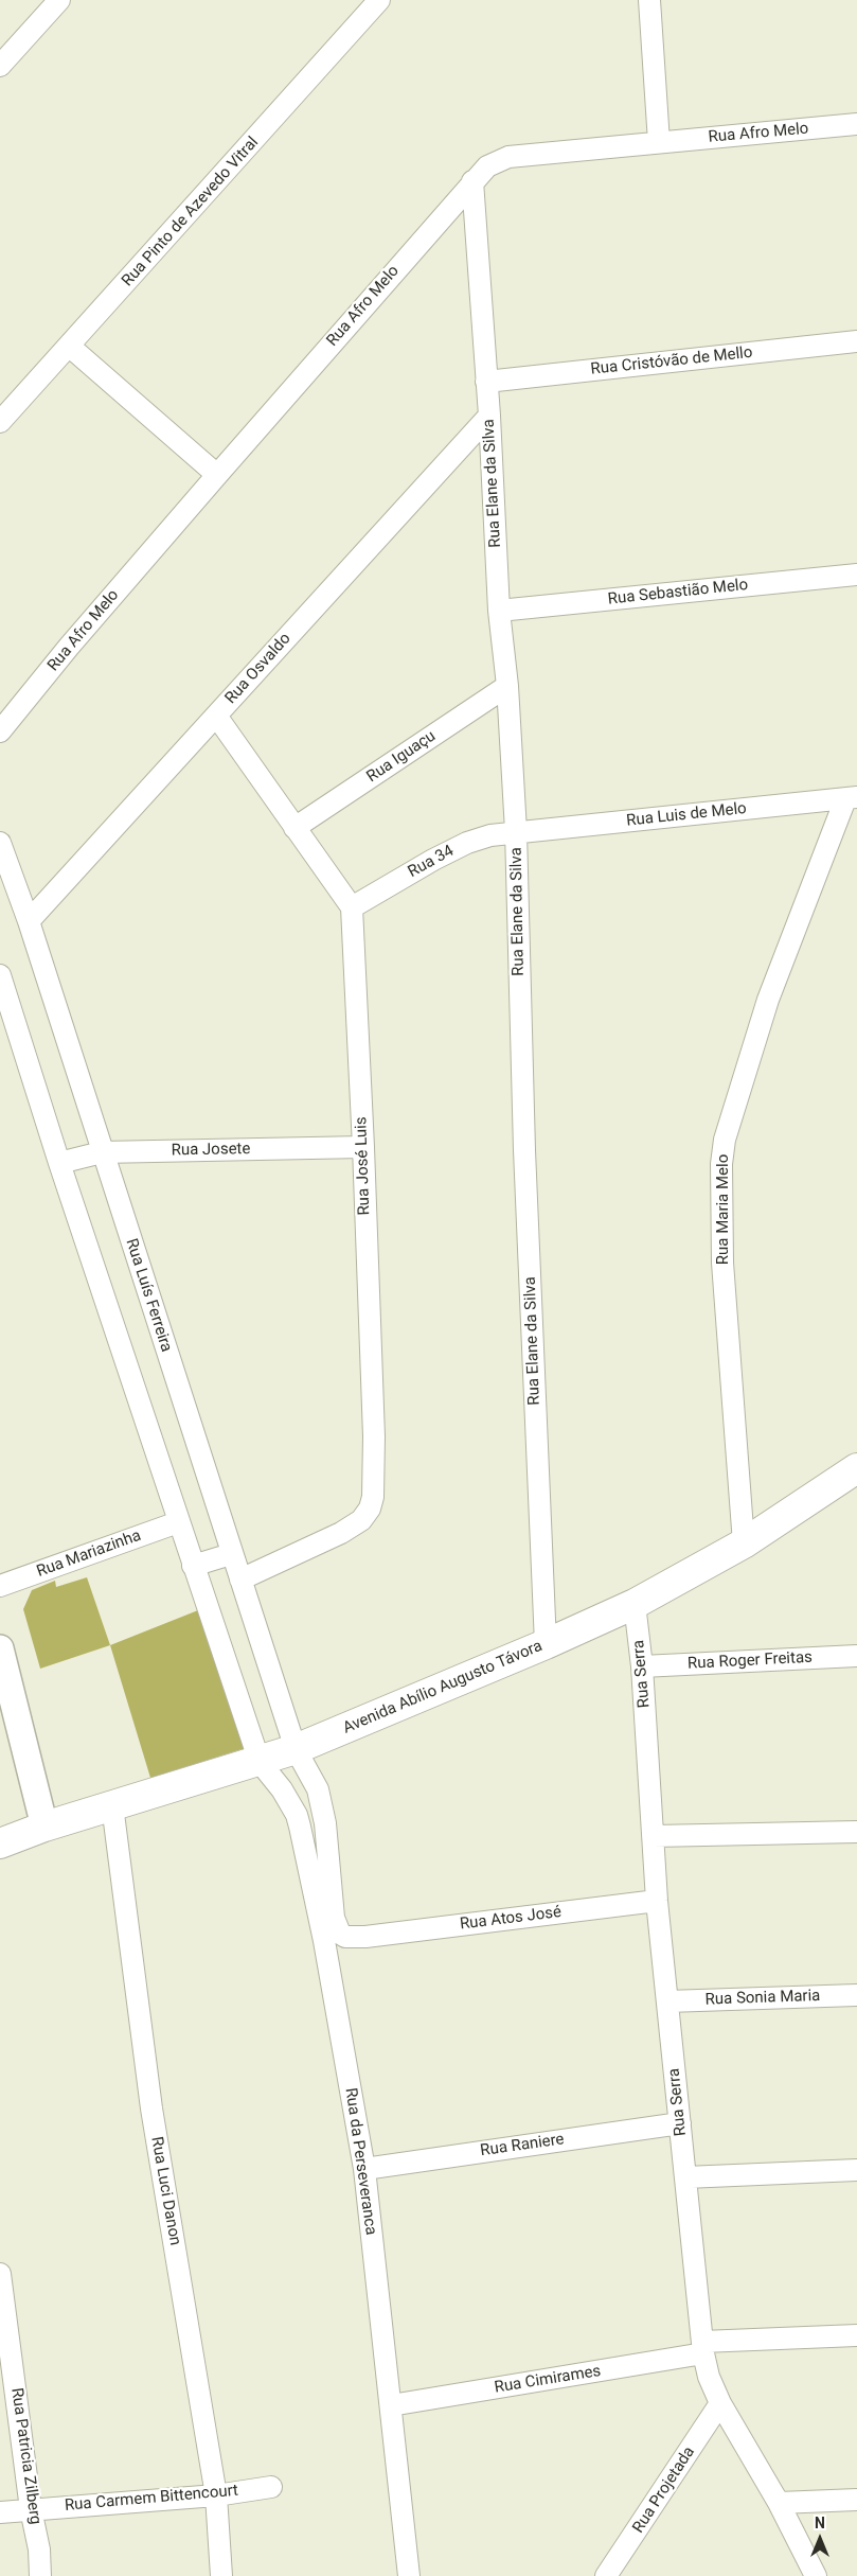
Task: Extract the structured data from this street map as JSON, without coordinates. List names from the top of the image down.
{
  "streets": {
    "main road": ["Avenida Abílio Augusto Távora"],
    "street": [
      "Rua Afro Melo",
      "Rua Pinto de Azevedo Vitral",
      "Rua Cristóvão de Mello",
      "Rua Elane da Silva",
      "Rua Sebastião Melo",
      "Rua Osvaldo",
      "Rua Iguaçu",
      "Rua Luis de Melo",
      "Rua 34",
      "Rua Josete",
      "Rua José Luis",
      "Rua Maria Melo",
      "Rua Luís Ferreira",
      "Rua Mariazinha",
      "Rua Roger Freitas",
      "Rua Serra",
      "Rua Atos José",
      "Rua Sonia Maria",
      "Rua Raniere",
      "Rua da Perseveranca",
      "Rua Luci Danon",
      "Rua Cimirames",
      "Rua Patricia Zilberg",
      "Rua Projetada",
      "Rua Carmem Bittencourt"
    ]
  },
  "crossings": [
    ["Rua Afro Melo", "Rua Elane da Silva"],
    ["Rua Cristóvão de Mello", "Rua Elane da Silva"],
    ["Rua Elane da Silva", "Rua Sebastião Melo"],
    ["Rua Elane da Silva", "Rua Osvaldo"],
    ["Rua Elane da Silva", "Rua Iguaçu"],
    ["Rua Elane da Silva", "Rua Luis de Melo"],
    ["Rua Elane da Silva", "Rua 34"],
    ["Rua Elane da Silva", "Avenida Abílio Augusto Távora"],
    ["Rua Osvaldo", "Rua Luís Ferreira"],
    ["Rua Luis de Melo", "Rua 34"],
    ["Rua Luis de Melo", "Rua Maria Melo"],
    ["Rua 34", "Rua José Luis"],
    ["Rua Josete", "Rua José Luis"],
    ["Rua Josete", "Rua Luís Ferreira"],
    ["Rua José Luis", "Rua Luís Ferreira"],
    ["Rua Maria Melo", "Avenida Abílio Augusto Távora"],
    ["Rua Luís Ferreira", "Avenida Abílio Augusto Távora"],
    ["Rua Luís Ferreira", "Rua Atos José"],
    ["Rua Roger Freitas", "Rua Serra"],
    ["Rua Serra", "Avenida Abílio Augusto Távora"],
    ["Rua Serra", "Rua Atos José"],
    ["Rua Serra", "Rua Sonia Maria"],
    ["Rua Serra", "Rua Raniere"],
    ["Rua Serra", "Rua Cimirames"],
    ["Rua Serra", "Rua Projetada"],
    ["Avenida Abílio Augusto Távora", "Rua Atos José"],
    ["Avenida Abílio Augusto Távora", "Rua da Perseveranca"],
    ["Avenida Abílio Augusto Távora", "Rua Luci Danon"],
    ["Rua Raniere", "Rua da Perseveranca"],
    ["Rua da Perseveranca", "Rua Cimirames"],
    ["Rua Luci Danon", "Rua Carmem Bittencourt"],
    ["Rua Patricia Zilberg", "Rua Carmem Bittencourt"]
  ],
  "north": "top"
}
